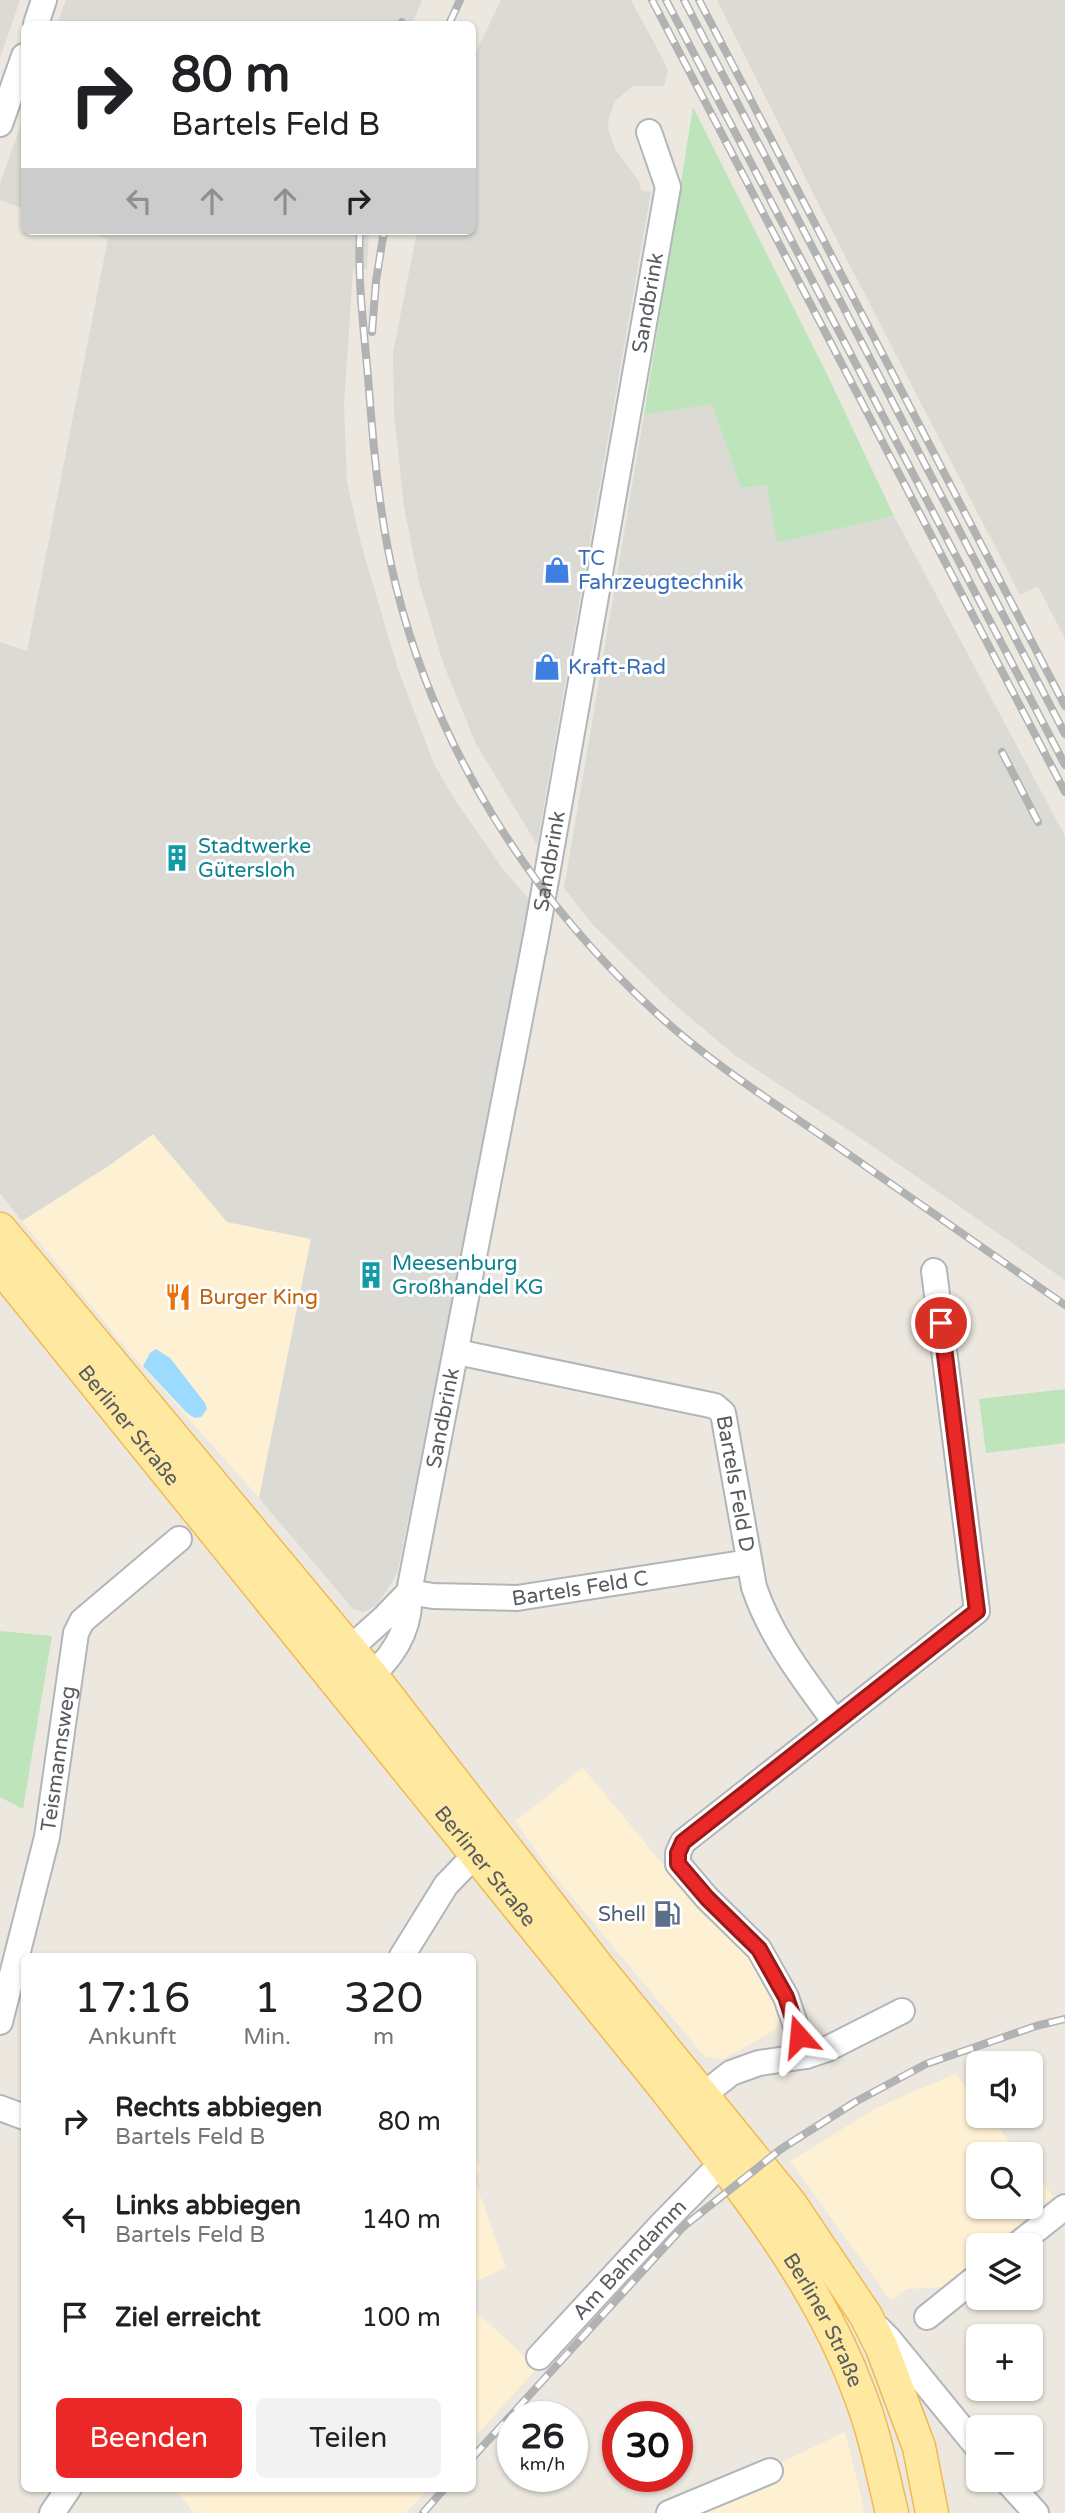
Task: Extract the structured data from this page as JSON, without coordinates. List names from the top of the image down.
{
  "streets": {
    "main road": ["Berliner Straße"],
    "street": [
      "Sandbrink",
      "Bartels Feld D",
      "Bartels Feld C",
      "Teismannsweg",
      "Am Bahndamm"
    ]
  },
  "crossings": [
    ["Sandbrink", "Berliner Straße"],
    ["Sandbrink", "Bartels Feld D"],
    ["Sandbrink", "Bartels Feld C"],
    ["Berliner Straße", "Am Bahndamm"],
    ["Bartels Feld D", "Bartels Feld C"]
  ],
  "places": {
    "shop": ["TC Fahrzeugtechnik", "Kraft-Rad"],
    "building": ["Stadtwerke Gütersloh", "Meesenburg Großhandel KG"],
    "restaurant": ["Burger King"],
    "fuel station": ["Shell"]
  },
  "page": {
    "turn": ["80 m", "Bartels Feld B"],
    "eta": [
      "17:16",
      "Ankunft",
      "1",
      "Min.",
      "320",
      "m"
    ],
    "map_buttons": ["+", "−"],
    "list": [
      {
        "name": "Rechts abbiegen",
        "note": "Bartels Feld B",
        "value": "80 m"
      },
      {
        "name": "Links abbiegen",
        "note": "Bartels Feld B",
        "value": "140 m"
      },
      {
        "name": "Ziel erreicht",
        "value": "100 m"
      }
    ],
    "buttons": ["Beenden", "Teilen"],
    "speed": "26 km/h",
    "limit": "30"
  }
}
